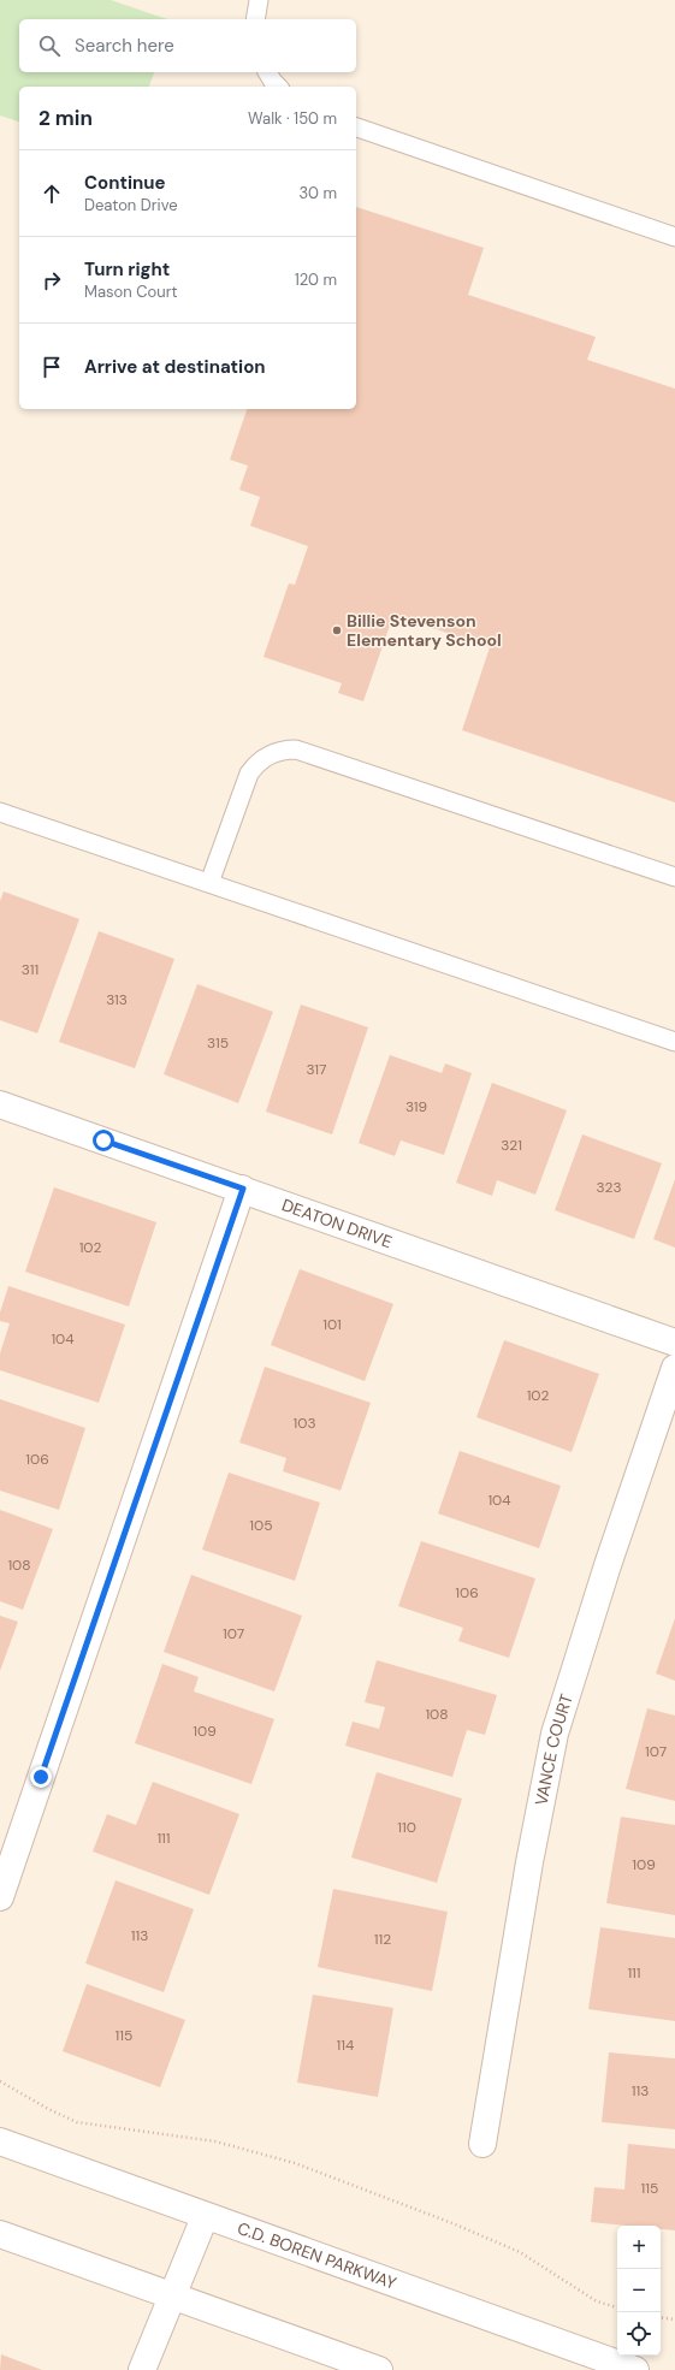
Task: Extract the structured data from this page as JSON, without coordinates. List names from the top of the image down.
{
  "streets": {
    "street": ["DEATON DRIVE", "VANCE COURT", "C.D. BOREN PARKWAY"]
  },
  "places": ["Billie Stevenson Elementary School"],
  "house_numbers": [
    "311",
    "313",
    "315",
    "317",
    "319",
    "321",
    "323",
    "102",
    "101",
    "104",
    "102",
    "103",
    "106",
    "104",
    "105",
    "108",
    "106",
    "107",
    "108",
    "109",
    "107",
    "110",
    "111",
    "109",
    "113",
    "112",
    "111",
    "115",
    "114",
    "113",
    "115"
  ],
  "page": {
    "search": "Search here",
    "heading": ["2 min", "Walk · 150 m"],
    "list": [
      ["Continue", "Deaton Drive", "30 m"],
      ["Turn right", "Mason Court", "120 m"],
      "Arrive at destination"
    ],
    "map_buttons": ["+", "−"]
  }
}
